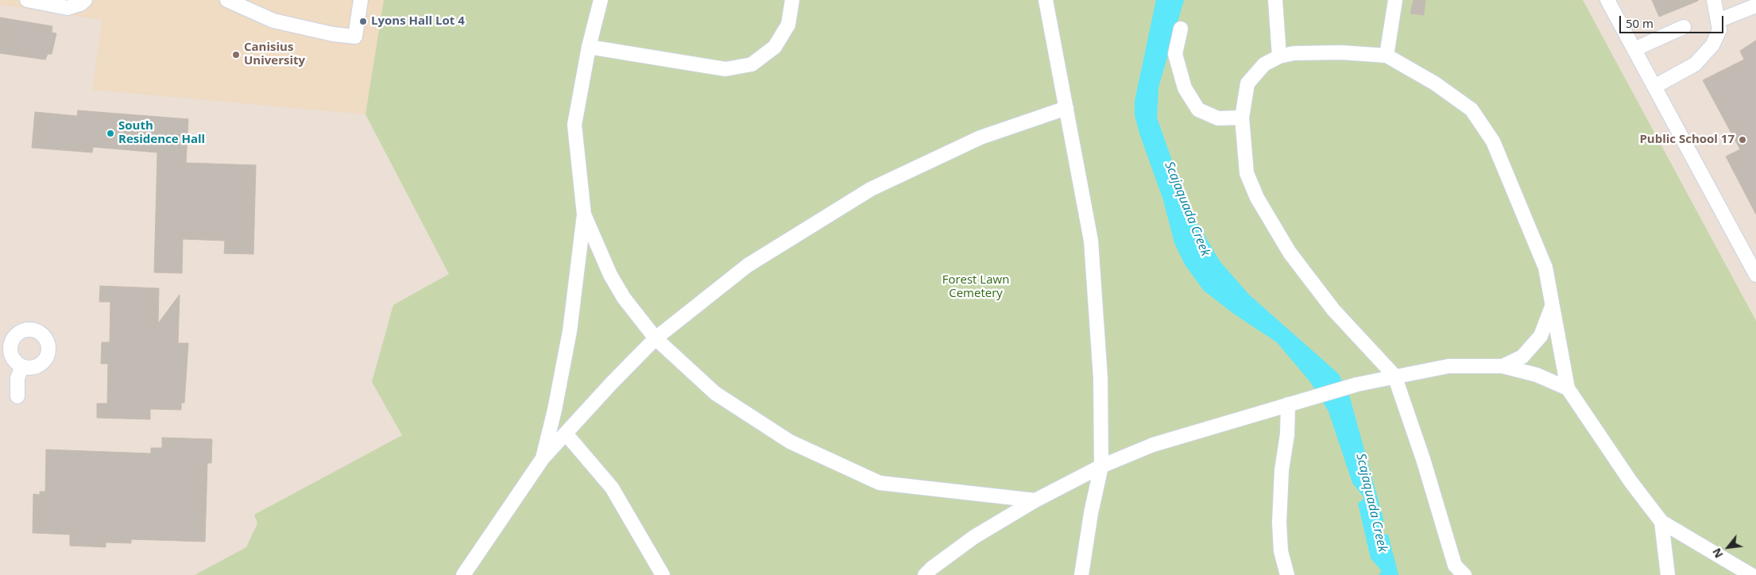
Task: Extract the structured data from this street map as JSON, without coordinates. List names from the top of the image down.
{
  "water": ["Scajaquada Creek"],
  "parks": ["Forest Lawn Cemetery"],
  "places": [
    "Lyons Hall Lot 4",
    "Canisius University",
    "South Residence Hall",
    "Public School 17"
  ],
  "scale_bar": "50 m",
  "north": "bottom left"
}
